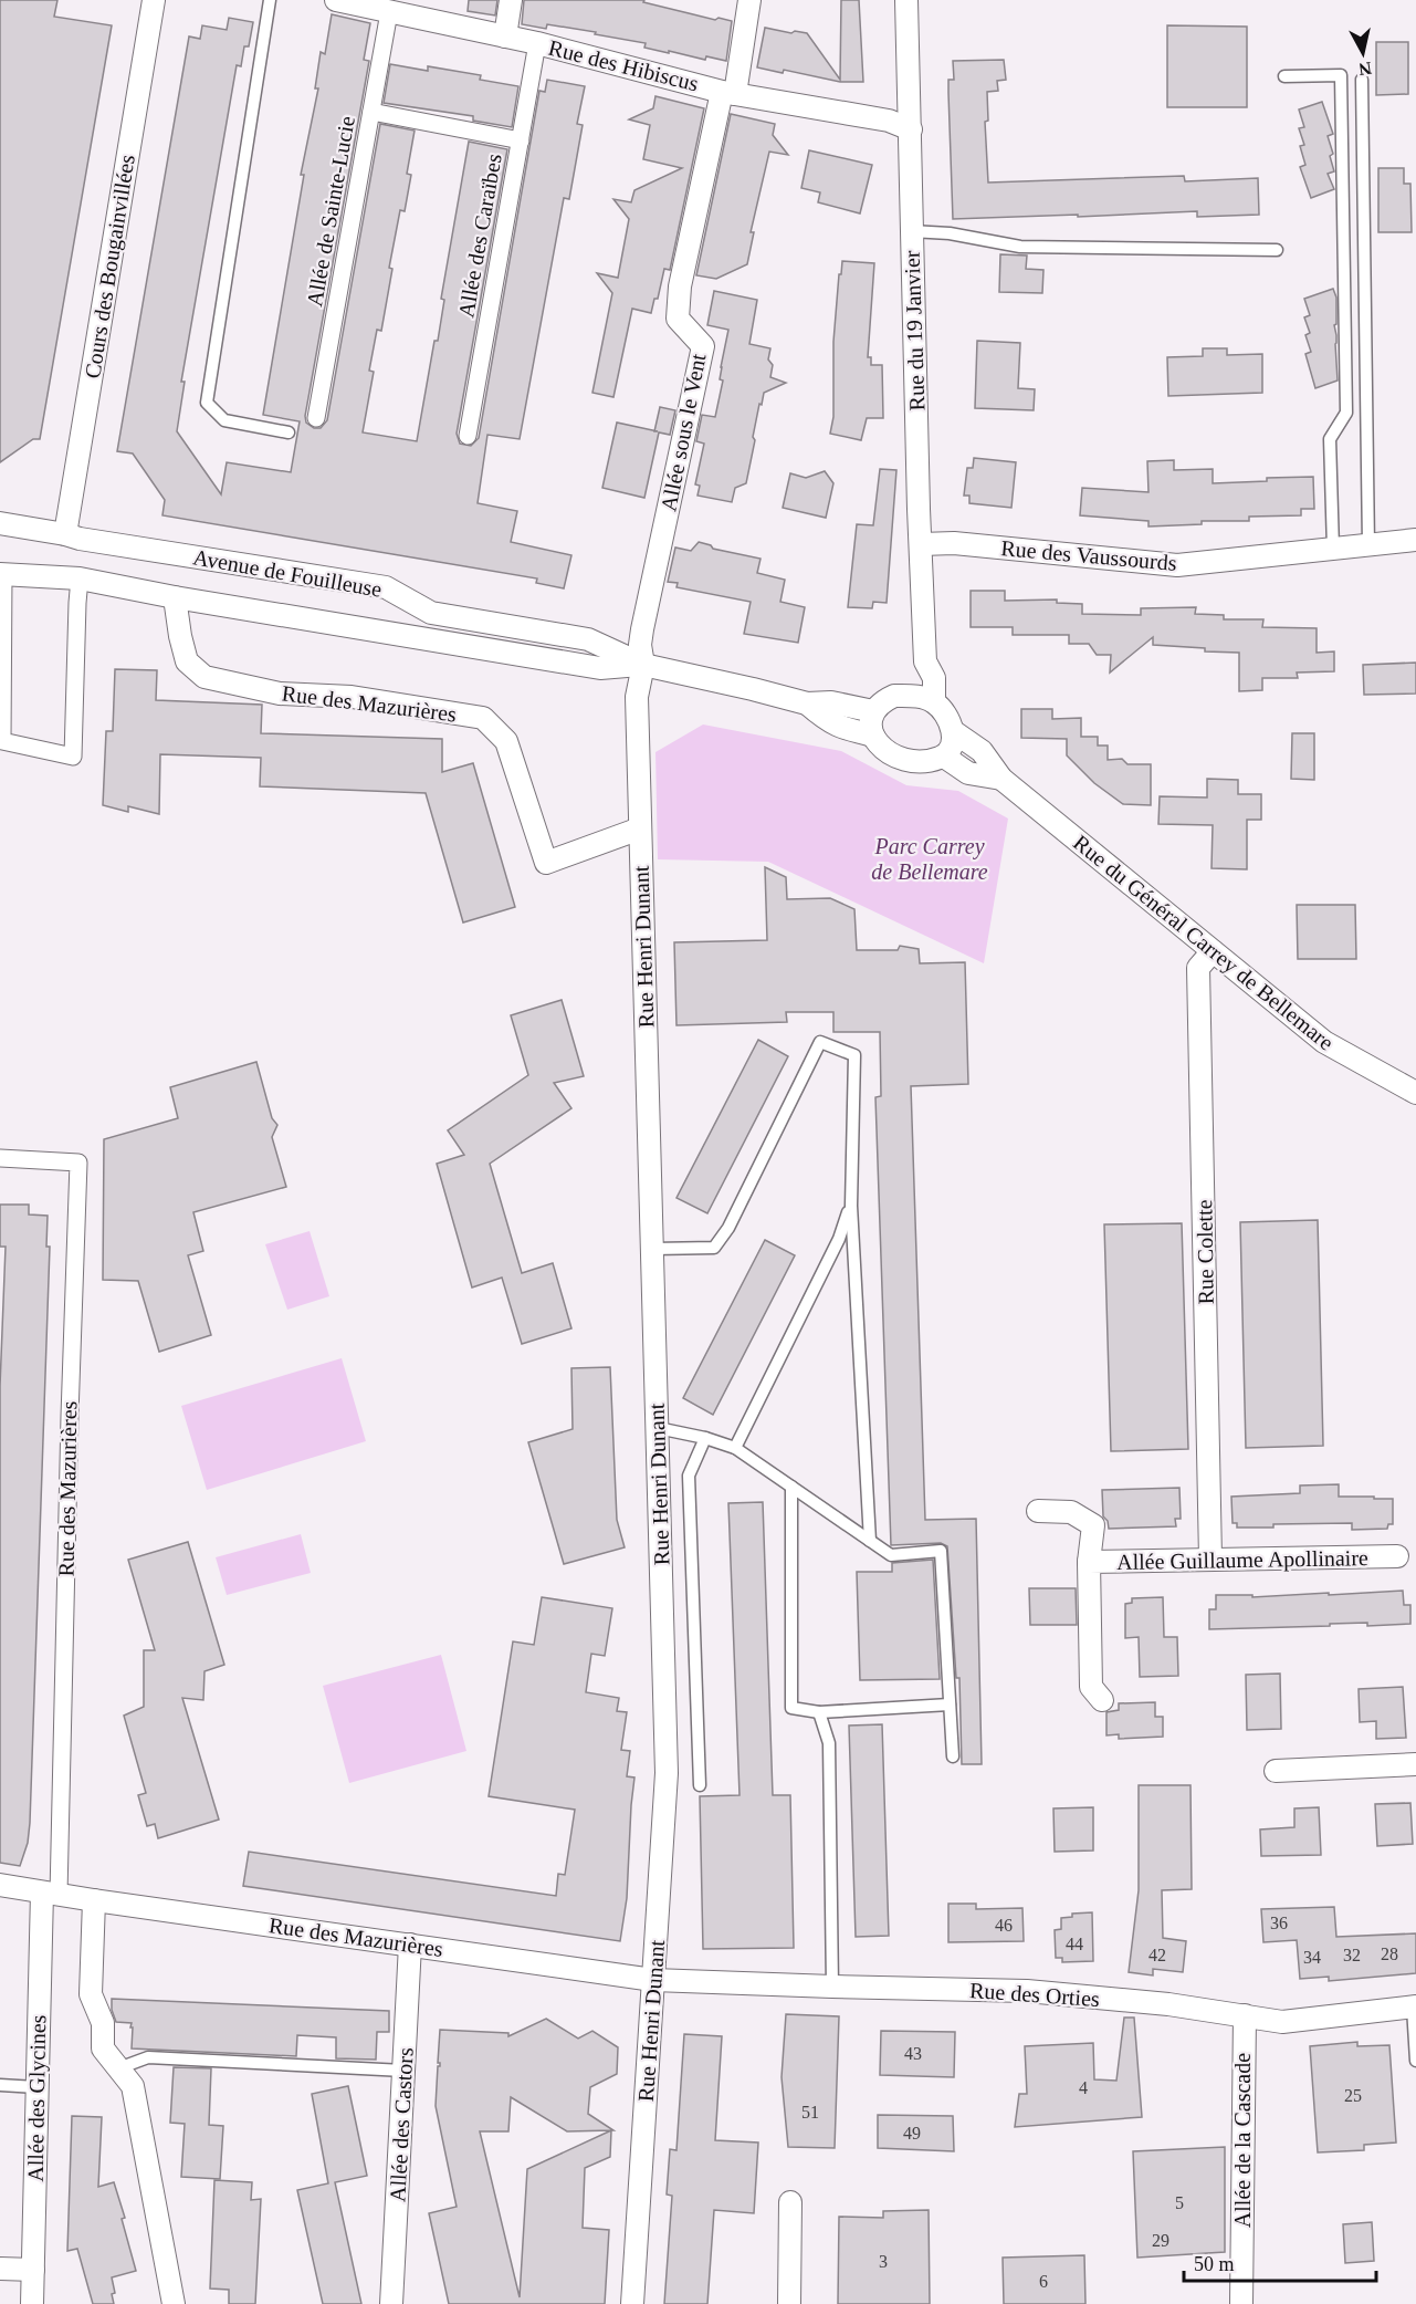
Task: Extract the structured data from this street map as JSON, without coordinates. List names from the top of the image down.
{
  "streets": {
    "street": [
      "Rue des Hibiscus",
      "Allée de Sainte-Lucie",
      "Allée des Caraïbes",
      "Cours des Bougainvillées",
      "Rue du 19 Janvier",
      "Allée sous le Vent",
      "Rue des Vaussourds",
      "Avenue de Fouilleuse",
      "Rue des Mazurières",
      "Rue du Général Carrey de Bellemare",
      "Rue Henri Dunant",
      "Rue Colette",
      "Allée Guillaume Apollinaire",
      "Rue des Orties",
      "Allée des Glycines",
      "Allée des Castors",
      "Allée de la Cascade"
    ]
  },
  "crossings": [
    ["Rue des Hibiscus", "Allée de Sainte-Lucie"],
    ["Rue des Hibiscus", "Allée des Caraïbes"],
    ["Rue des Hibiscus", "Rue du 19 Janvier"],
    ["Rue des Hibiscus", "Allée sous le Vent"],
    ["Cours des Bougainvillées", "Avenue de Fouilleuse"],
    ["Rue du 19 Janvier", "Rue des Vaussourds"],
    ["Rue du 19 Janvier", "Avenue de Fouilleuse"],
    ["Rue du 19 Janvier", "Rue du Général Carrey de Bellemare"],
    ["Allée sous le Vent", "Avenue de Fouilleuse"],
    ["Allée sous le Vent", "Rue Henri Dunant"],
    ["Avenue de Fouilleuse", "Rue des Mazurières"],
    ["Avenue de Fouilleuse", "Rue du Général Carrey de Bellemare"],
    ["Avenue de Fouilleuse", "Rue Henri Dunant"],
    ["Rue des Mazurières", "Rue Henri Dunant"],
    ["Rue des Mazurières", "Rue des Orties"],
    ["Rue des Mazurières", "Allée des Glycines"],
    ["Rue des Mazurières", "Allée des Castors"],
    ["Rue du Général Carrey de Bellemare", "Rue Colette"],
    ["Rue Henri Dunant", "Rue des Orties"],
    ["Rue Colette", "Allée Guillaume Apollinaire"],
    ["Rue des Orties", "Allée de la Cascade"]
  ],
  "parks": ["Parc Carrey de Bellemare"],
  "house_numbers": [
    "36",
    "46",
    "44",
    "28",
    "42",
    "32",
    "34",
    "43",
    "4",
    "25",
    "51",
    "49",
    "5",
    "29",
    "3",
    "6"
  ],
  "scale_bar": "50 m",
  "north": "bottom"
}
